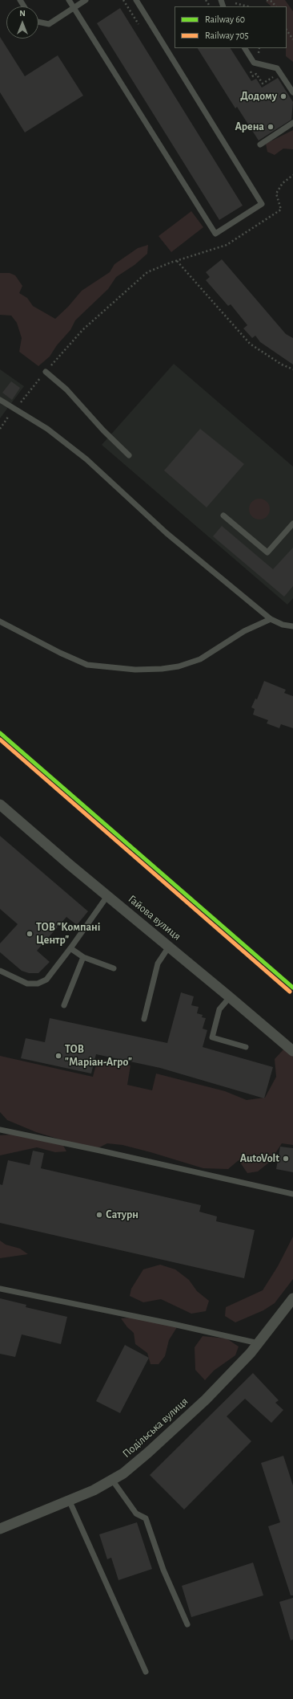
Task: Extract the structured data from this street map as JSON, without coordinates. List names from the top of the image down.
{
  "streets": {
    "street": ["Гайова вулиця", "Подільська вулиця"]
  },
  "places": [
    "Додому",
    "Арена",
    "ТОВ \"Компані Центр\"",
    "ТОВ \"Маріан-Агро\"",
    "AutoVolt",
    "Сатурн"
  ],
  "lines": ["rail line 60", "rail line 705"],
  "legend": ["Railway 60", "Railway 705"],
  "north": "top"
}
